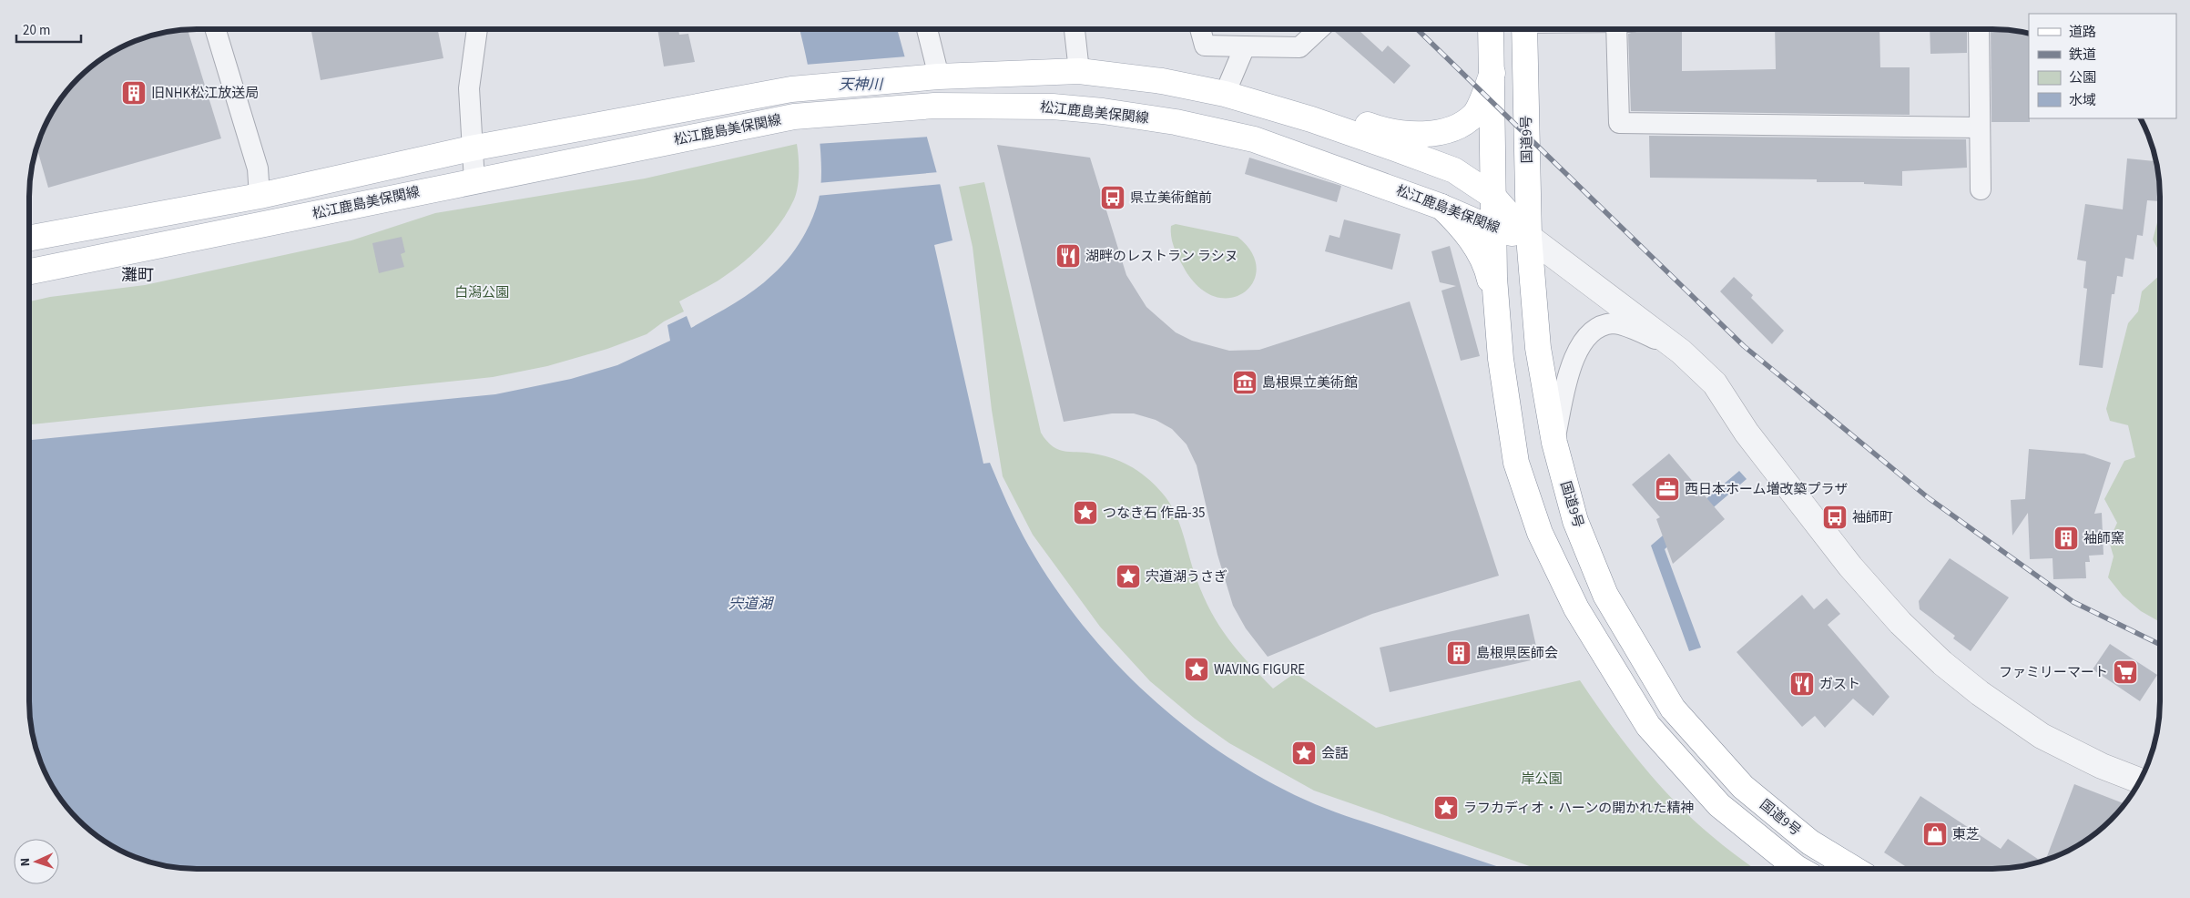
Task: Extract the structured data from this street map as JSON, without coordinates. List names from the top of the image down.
{
  "streets": {
    "main road": ["松江鹿島美保関線", "国道9号"]
  },
  "crossings": [
    ["松江鹿島美保関線", "国道9号"]
  ],
  "districts": ["灘町"],
  "water": ["天神川", "宍道湖"],
  "parks": ["白潟公園", "岸公園"],
  "places": {
    "building": ["旧NHK松江放送局", "袖師窯", "島根県医師会"],
    "bus stop": ["県立美術館前", "袖師町"],
    "restaurant": ["湖畔のレストラン ラシヌ", "ガスト"],
    "museum": ["島根県立美術館"],
    "office": ["西日本ホーム増改築プラザ"],
    "place": [
      "つなき石 作品-35",
      "宍道湖うさぎ",
      "WAVING FIGURE",
      "会話",
      "ラフカディオ・ハーンの開かれた精神"
    ],
    "supermarket": ["ファミリーマート"],
    "shop": ["東芝"]
  },
  "legend": [
    "道路",
    "鉄道",
    "公園",
    "水域"
  ],
  "scale_bar": "20 m",
  "north": "left"
}
